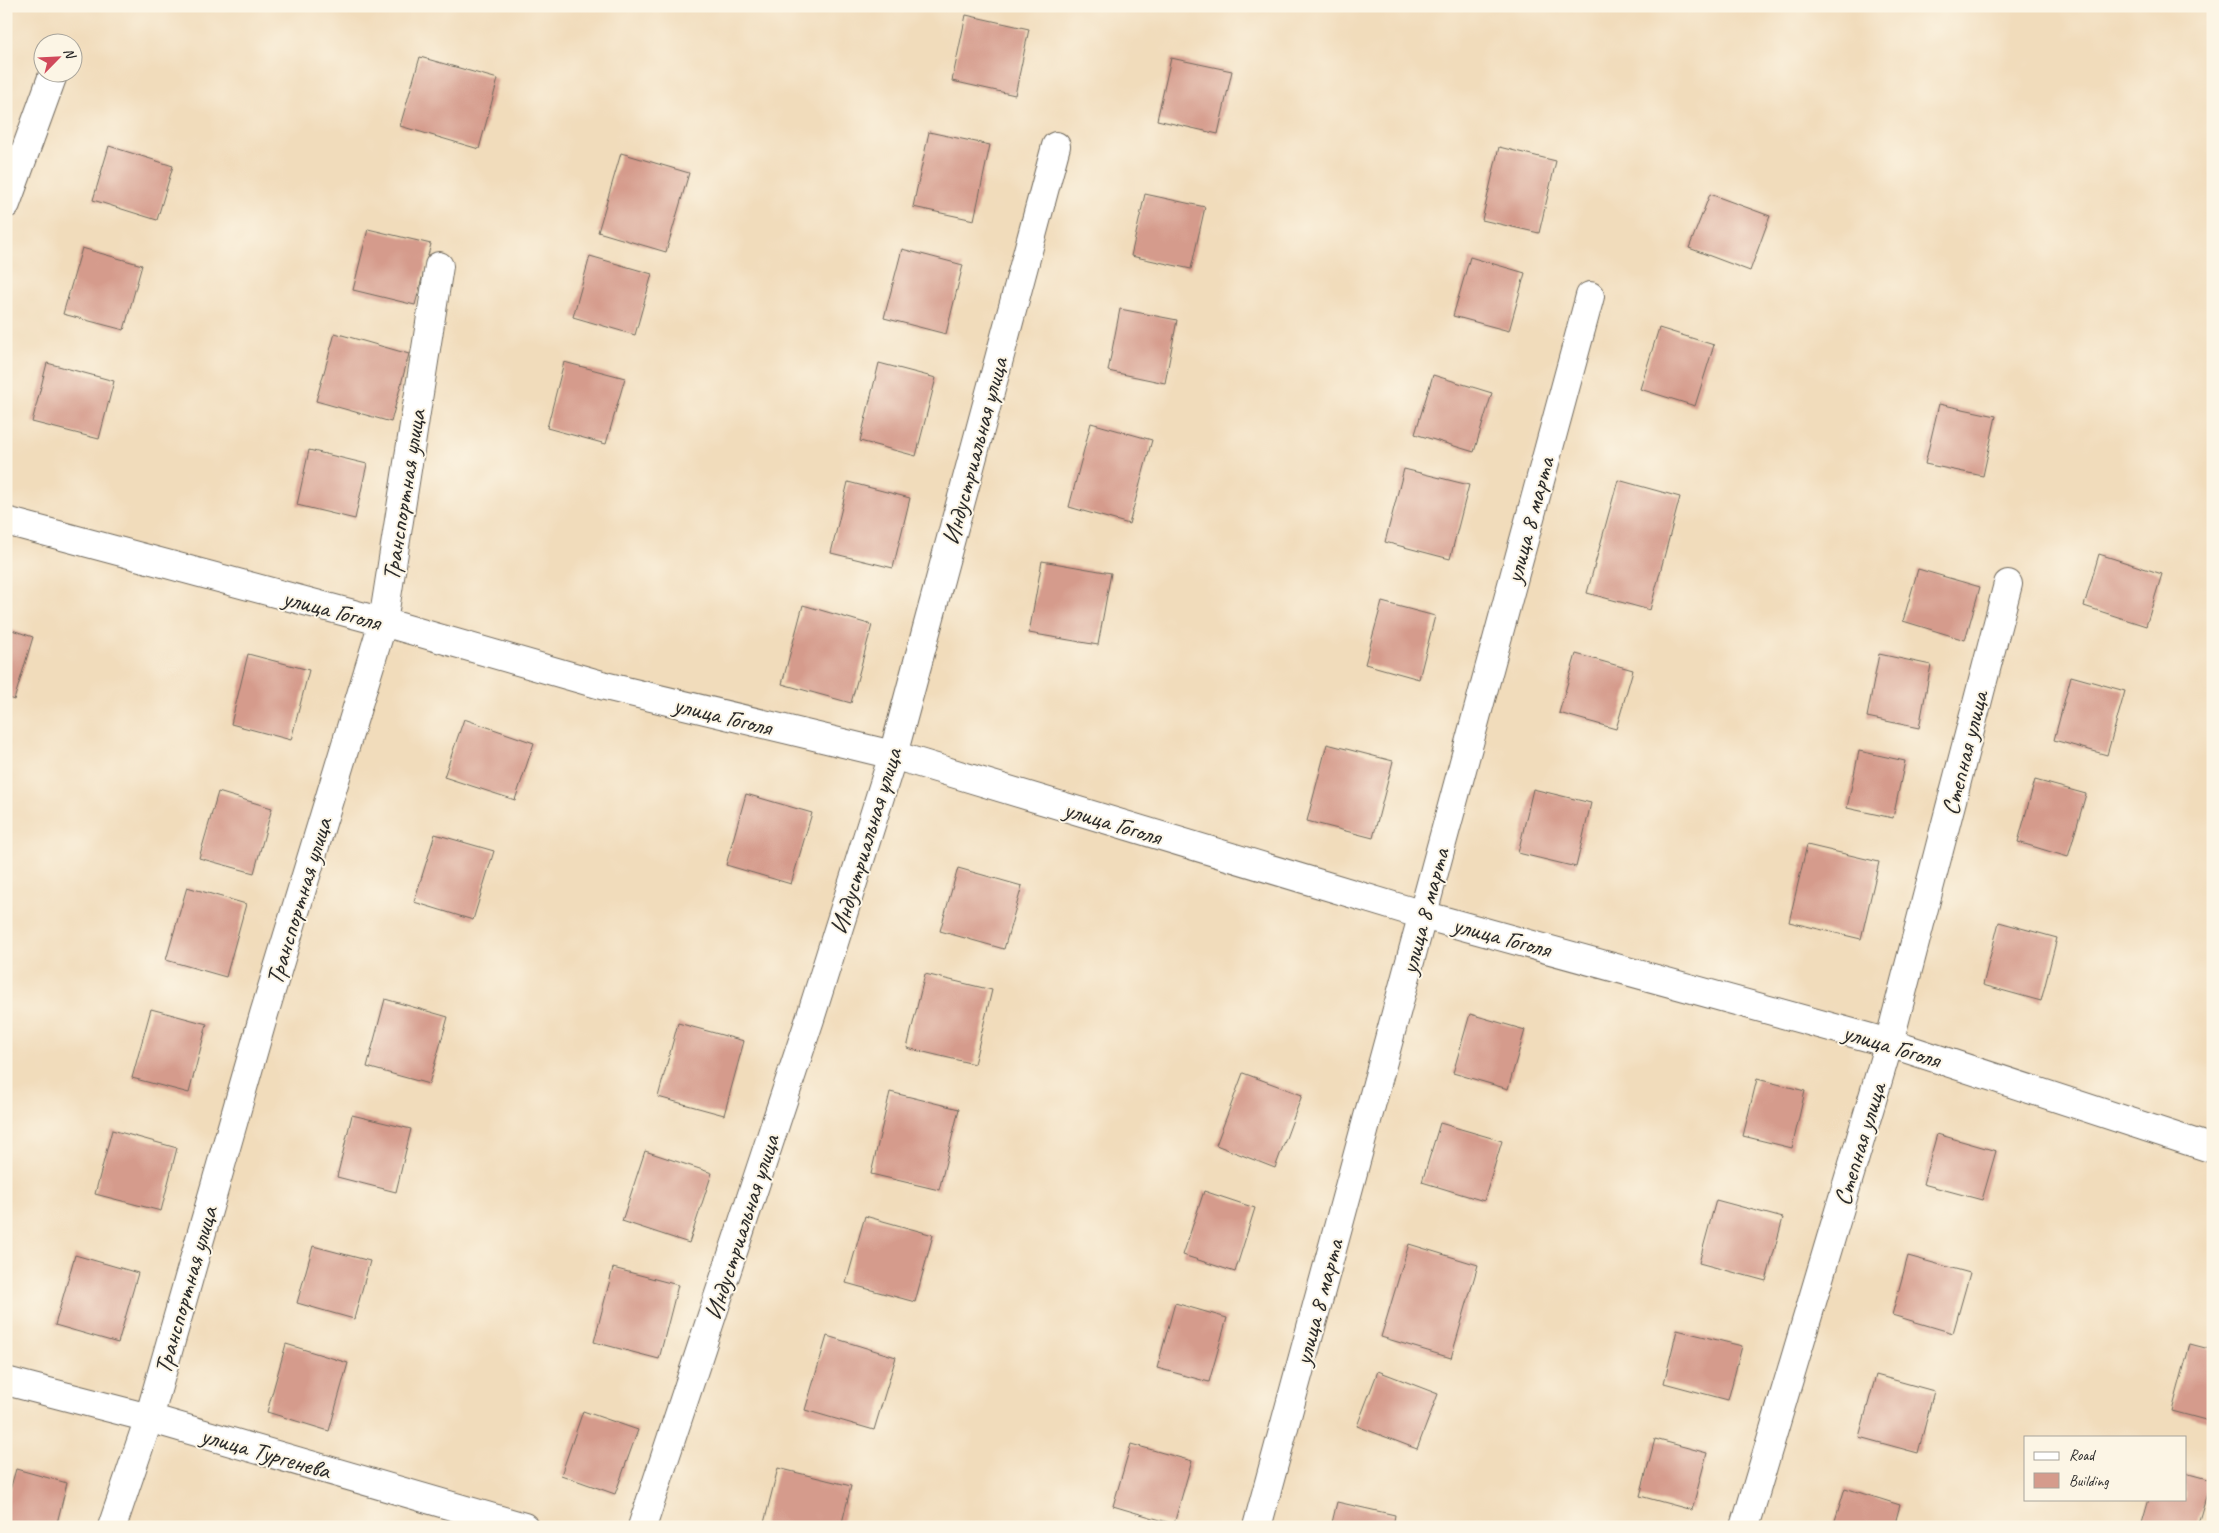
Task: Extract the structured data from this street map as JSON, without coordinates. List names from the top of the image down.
{
  "streets": {
    "street": [
      "Индустриальная улица",
      "Транспортная улица",
      "улица 8 марта",
      "улица Гоголя",
      "Степная улица",
      "улица Тургенева"
    ]
  },
  "crossings": [
    ["Индустриальная улица", "улица Гоголя"],
    ["Транспортная улица", "улица Гоголя"],
    ["Транспортная улица", "улица Тургенева"],
    ["улица 8 марта", "улица Гоголя"],
    ["улица Гоголя", "Степная улица"]
  ],
  "legend": ["Road", "Building"],
  "north": "top right"
}
